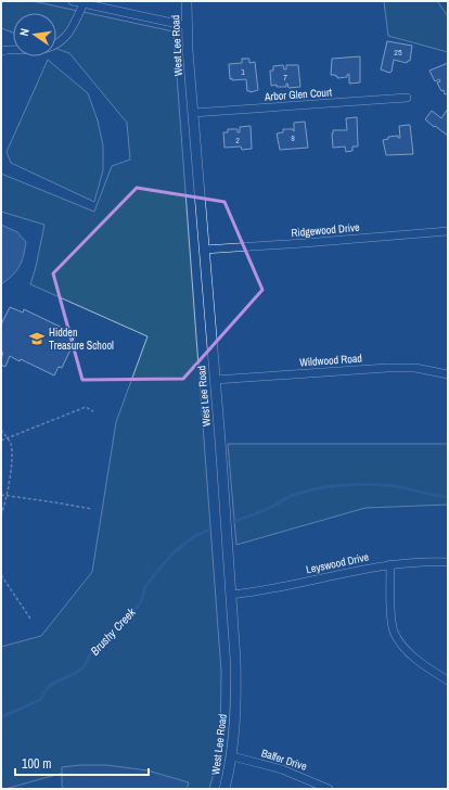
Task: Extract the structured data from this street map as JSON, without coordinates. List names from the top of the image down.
{
  "streets": {
    "street": [
      "West Lee Road",
      "Arbor Glen Court",
      "Ridgewood Drive",
      "Wildwood Road",
      "Leyswood Drive",
      "Balfer Drive"
    ]
  },
  "crossings": [
    ["West Lee Road", "Arbor Glen Court"],
    ["West Lee Road", "Ridgewood Drive"],
    ["West Lee Road", "Wildwood Road"],
    ["West Lee Road", "Leyswood Drive"],
    ["West Lee Road", "Balfer Drive"]
  ],
  "water": ["Brushy Creek"],
  "places": {
    "school or university": ["Hidden Treasure School"]
  },
  "house_numbers": [
    "25",
    "1",
    "7",
    "8",
    "2"
  ],
  "scale_bar": "100 m",
  "north": "left"
}
